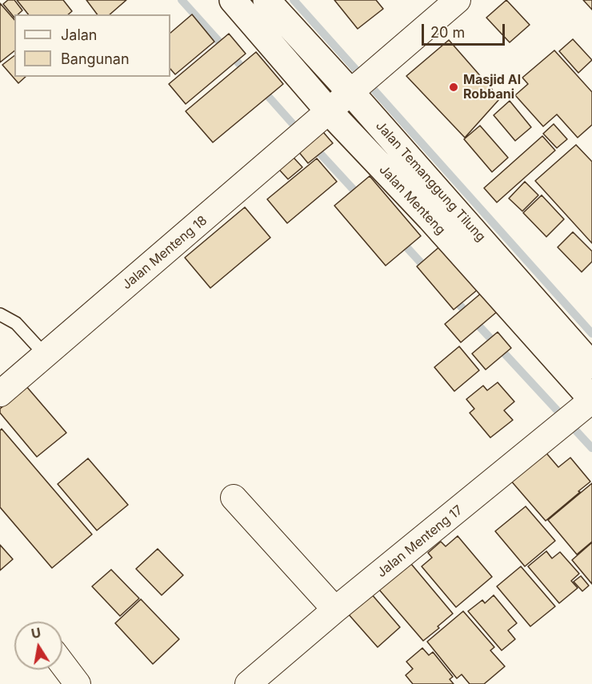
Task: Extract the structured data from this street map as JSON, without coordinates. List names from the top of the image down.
{
  "streets": {
    "street": [
      "Jalan Temanggung Tilung",
      "Jalan Menteng",
      "Jalan Menteng 18",
      "Jalan Menteng 17"
    ]
  },
  "crossings": [
    ["Jalan Temanggung Tilung", "Jalan Menteng 18"],
    ["Jalan Menteng", "Jalan Menteng 18"],
    ["Jalan Menteng", "Jalan Menteng 17"]
  ],
  "places": ["Masjid Al Robbani"],
  "legend": ["Jalan", "Bangunan"],
  "scale_bar": "20 m",
  "north": "top"
}
